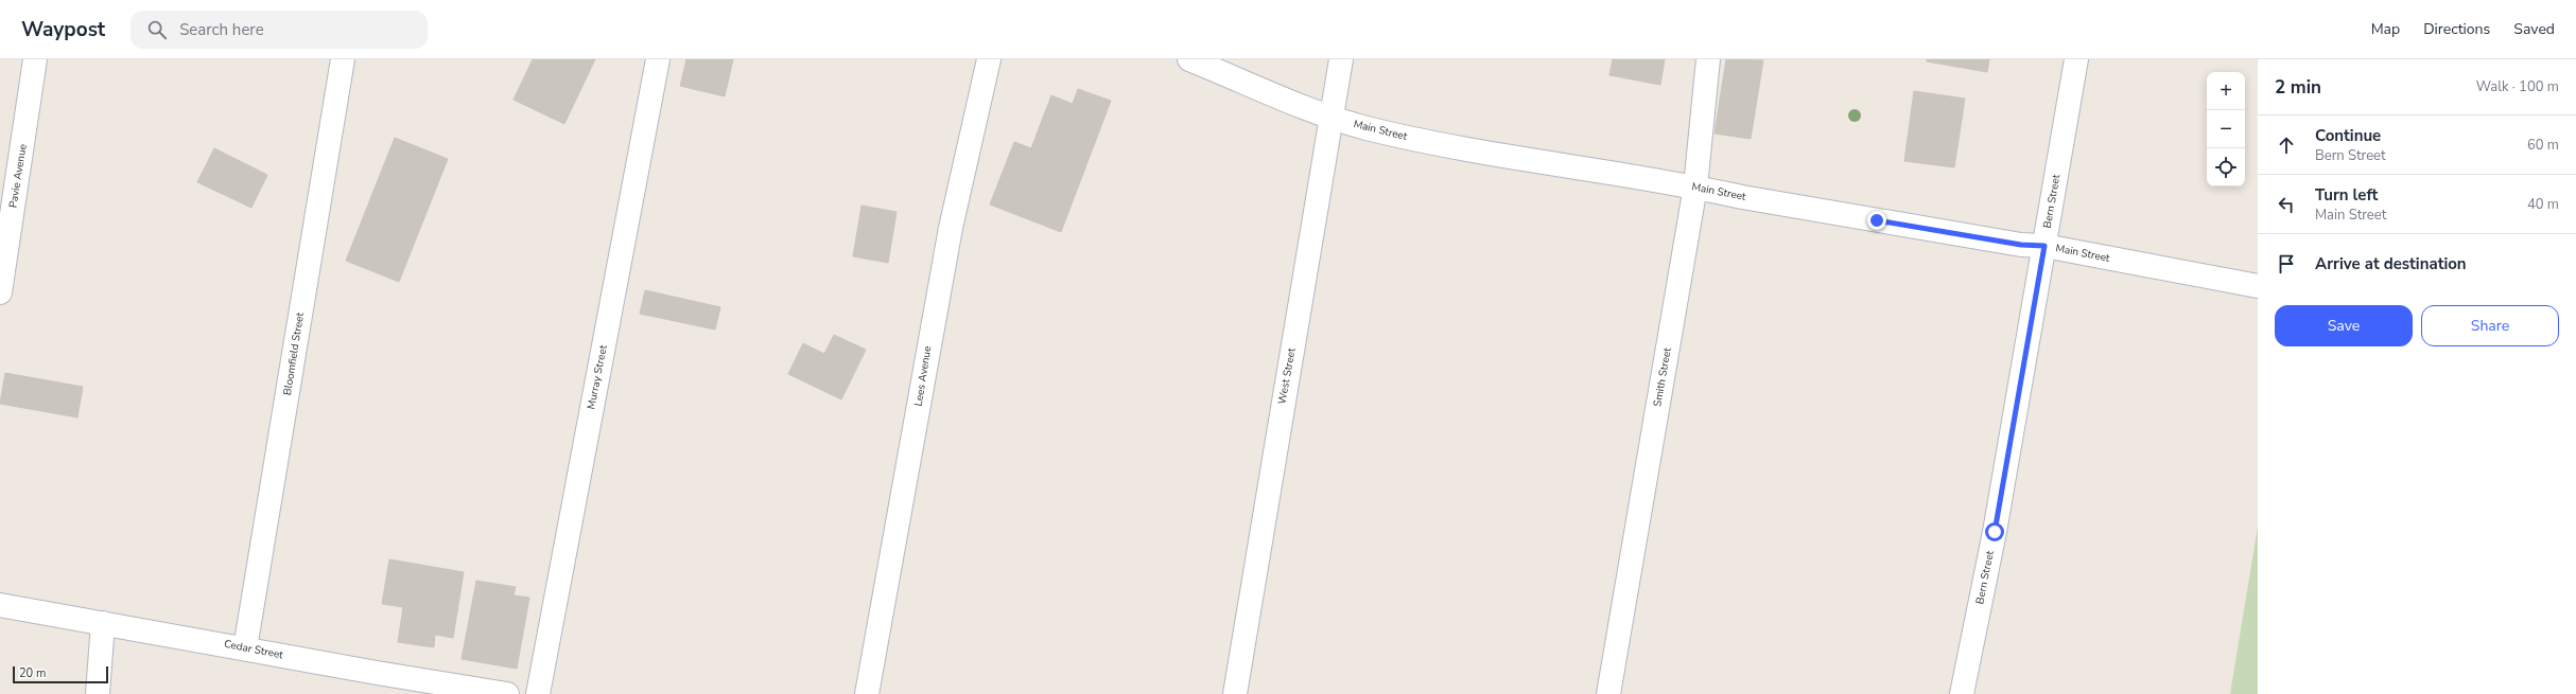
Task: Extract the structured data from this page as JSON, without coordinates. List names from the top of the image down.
{
  "streets": {
    "street": [
      "Main Street",
      "Pavie Avenue",
      "Bern Street",
      "Bloomfield Street",
      "Lees Avenue",
      "West Street",
      "Murray Street",
      "Smith Street",
      "Cedar Street"
    ]
  },
  "crossings": [
    ["Main Street", "Bern Street"],
    ["Main Street", "West Street"],
    ["Main Street", "Smith Street"],
    ["Bloomfield Street", "Cedar Street"]
  ],
  "scale_bar": "20 m",
  "page": {
    "header": "Waypost",
    "search": "Search here",
    "nav": ["Map", "Directions", "Saved"],
    "heading": ["2 min", "Walk · 100 m"],
    "map_buttons": ["+", "−"],
    "list": [
      ["Continue", "Bern Street", "60 m"],
      ["Turn left", "Main Street", "40 m"],
      "Arrive at destination"
    ],
    "buttons": ["Save", "Share"],
    "scale": "20 m"
  }
}
